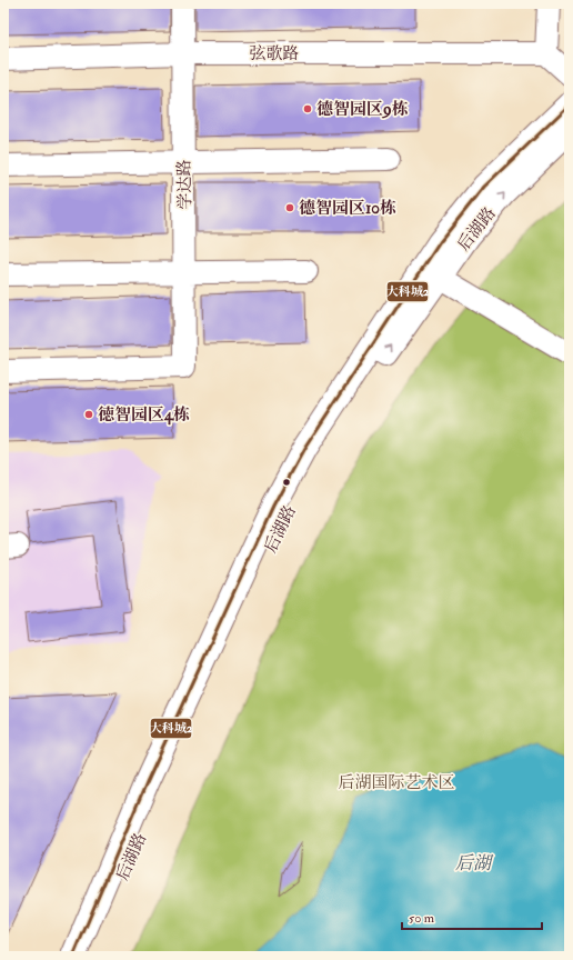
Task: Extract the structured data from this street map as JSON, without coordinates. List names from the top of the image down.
{
  "streets": {
    "main road": ["后湖路"],
    "street": ["弦歌路", "学达路"]
  },
  "crossings": [
    ["弦歌路", "学达路"]
  ],
  "water": ["后湖"],
  "parks": ["后湖国际艺术区"],
  "places": ["德智园区9栋", "德智园区10栋", "徳智园区4栋"],
  "lines": ["transit line 大科城2"],
  "scale_bar": "50 m"
}
